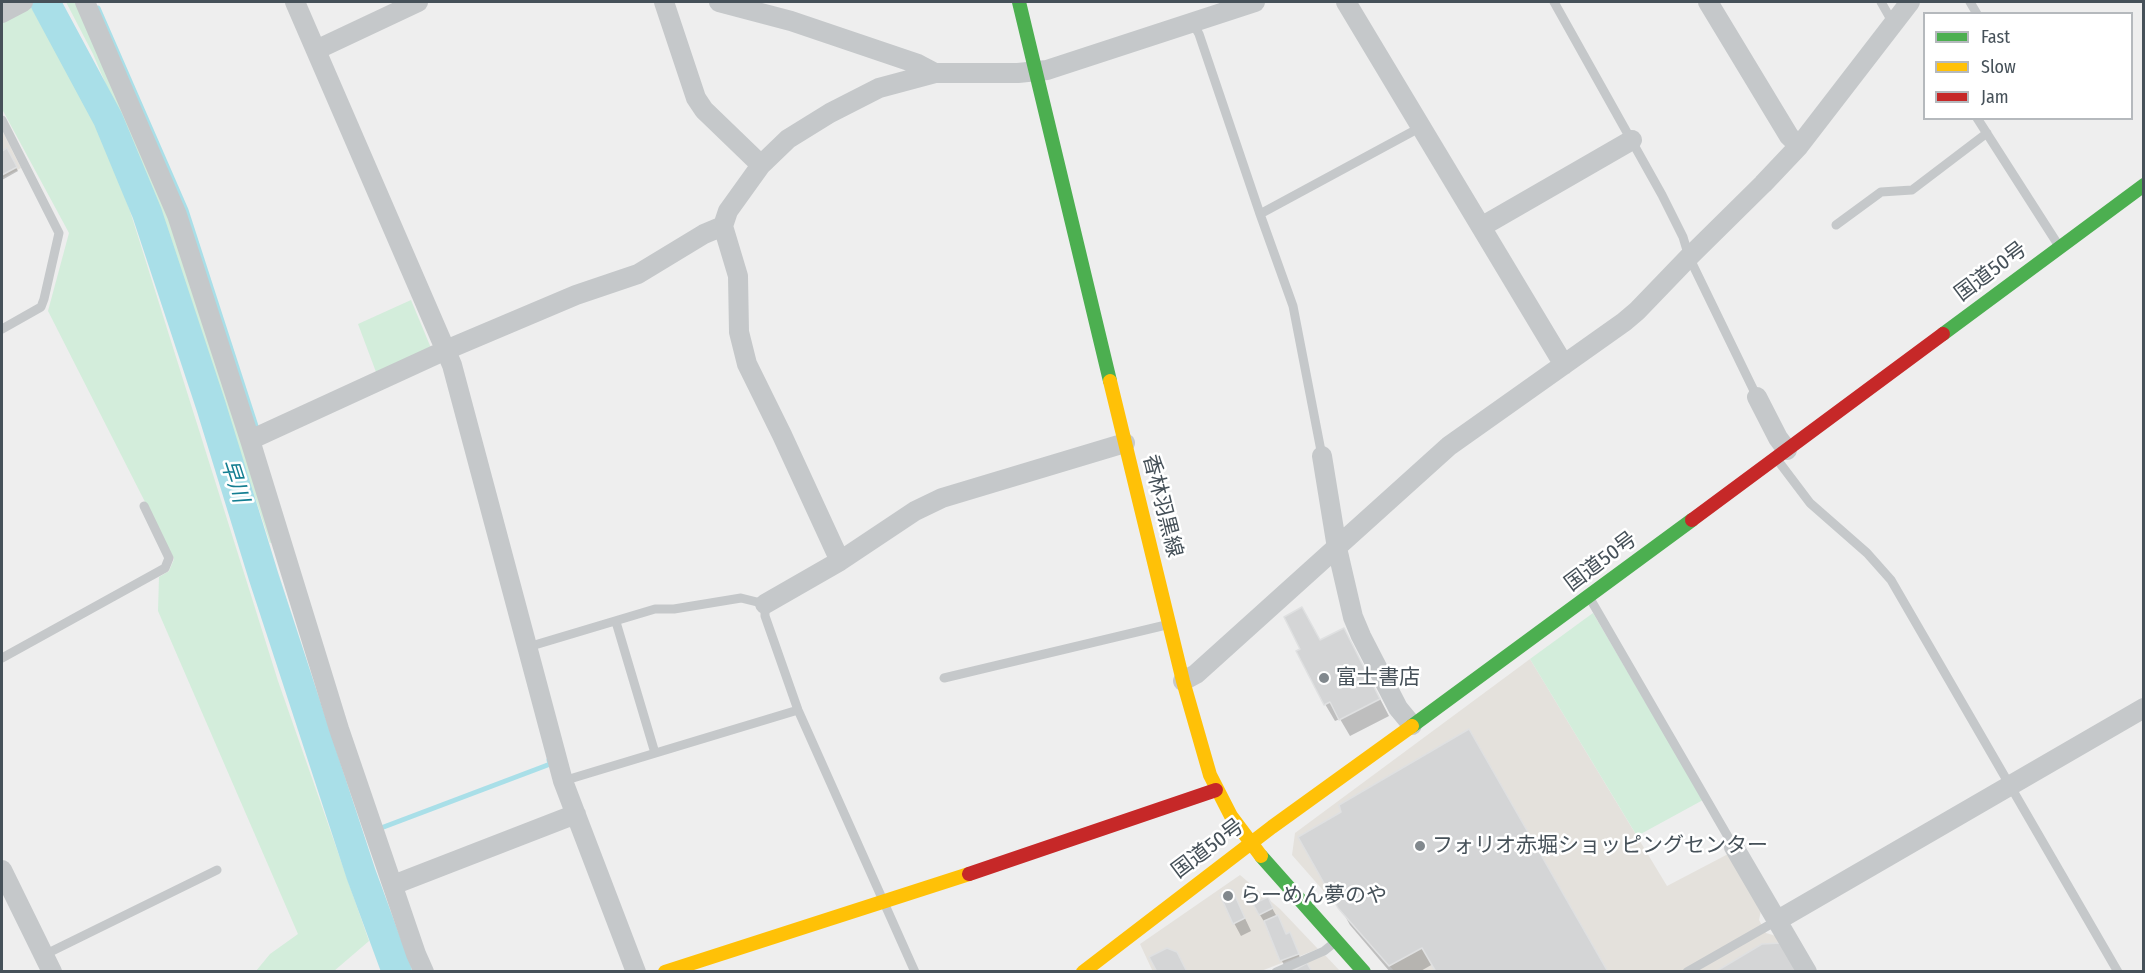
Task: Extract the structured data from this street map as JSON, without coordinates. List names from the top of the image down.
{
  "streets": {
    "main road": ["国道50号", "香林羽黒線"]
  },
  "crossings": [
    ["国道50号", "香林羽黒線"]
  ],
  "water": ["早川"],
  "places": ["富士書店", "フォリオ赤堀ショッピングセンター", "らーめん夢のや"],
  "legend": ["Fast", "Slow", "Jam"]
}
